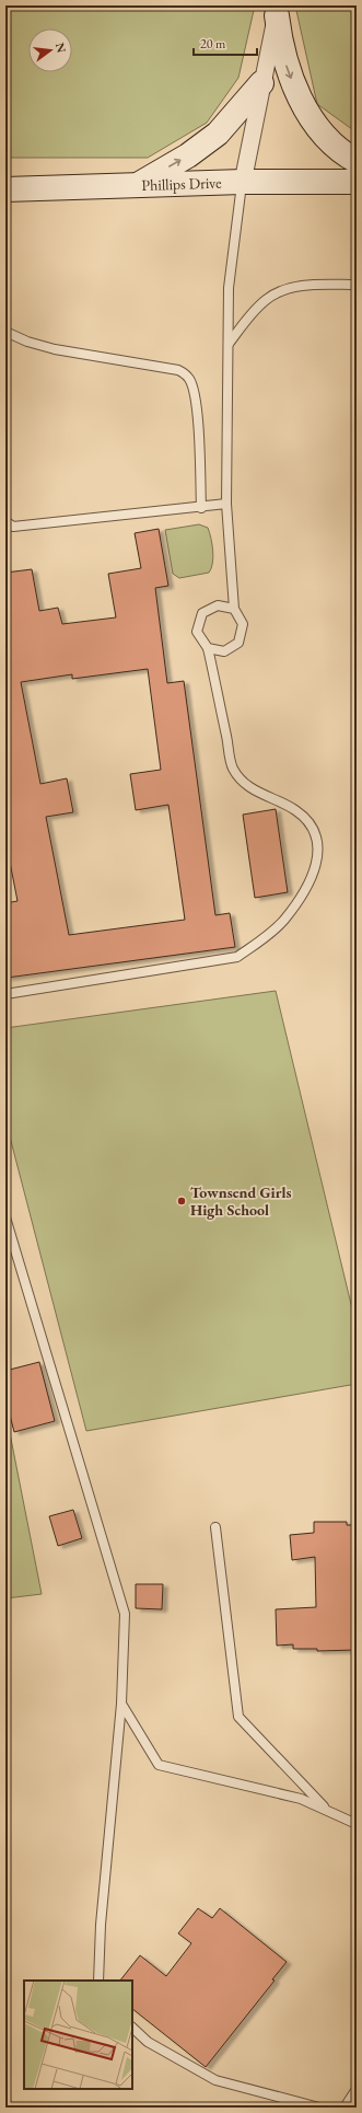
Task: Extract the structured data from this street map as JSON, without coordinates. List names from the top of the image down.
{
  "streets": {
    "main road": ["Phillips Drive"]
  },
  "places": ["Townsend Girls High School"],
  "scale_bar": "20 m",
  "north": "right"
}
